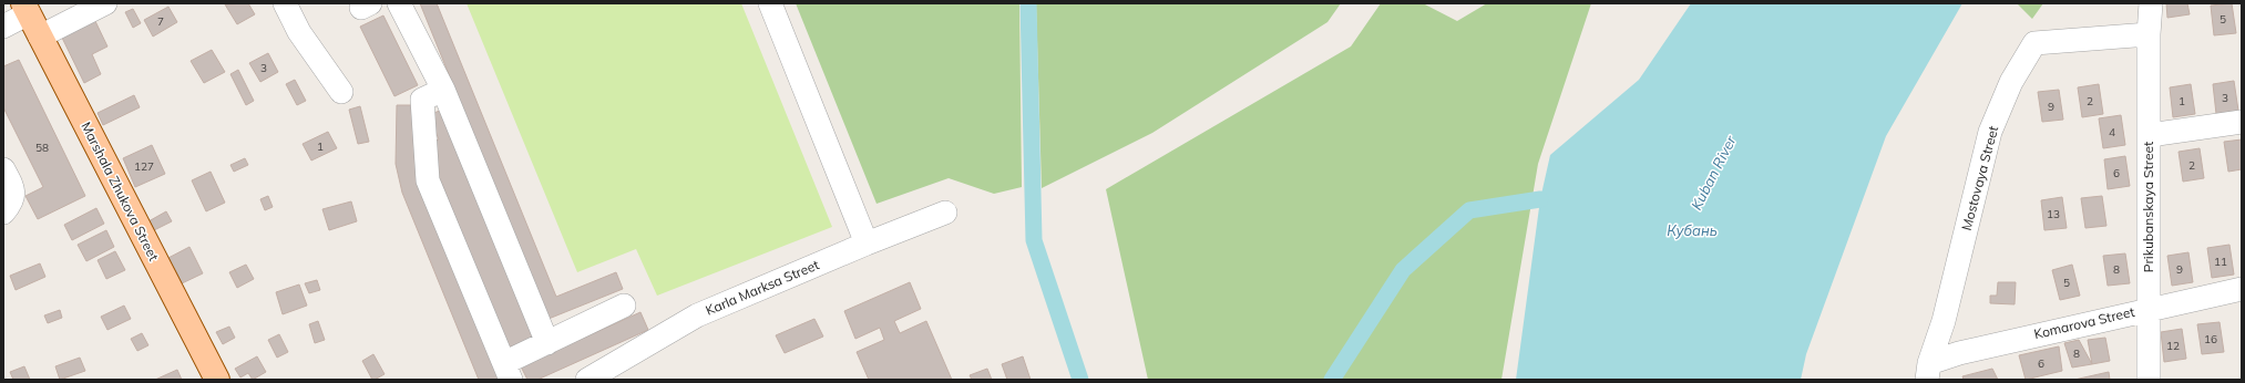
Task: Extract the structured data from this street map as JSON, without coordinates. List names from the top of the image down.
{
  "streets": {
    "main road": ["Marshala Zhukova Street"],
    "street": [
      "Mostovaya Street",
      "Prikubanskaya Street",
      "Karla Marksa Street",
      "Komarova Street"
    ]
  },
  "crossings": [
    ["Mostovaya Street", "Prikubanskaya Street"],
    ["Mostovaya Street", "Komarova Street"],
    ["Prikubanskaya Street", "Komarova Street"]
  ],
  "water": ["Kuban River", "Кубань"],
  "house_numbers": [
    "5",
    "7",
    "3",
    "3",
    "2",
    "1",
    "9",
    "4",
    "1",
    "58",
    "2",
    "127",
    "6",
    "13",
    "11",
    "8",
    "9",
    "5",
    "16",
    "12",
    "8",
    "6"
  ]
}
